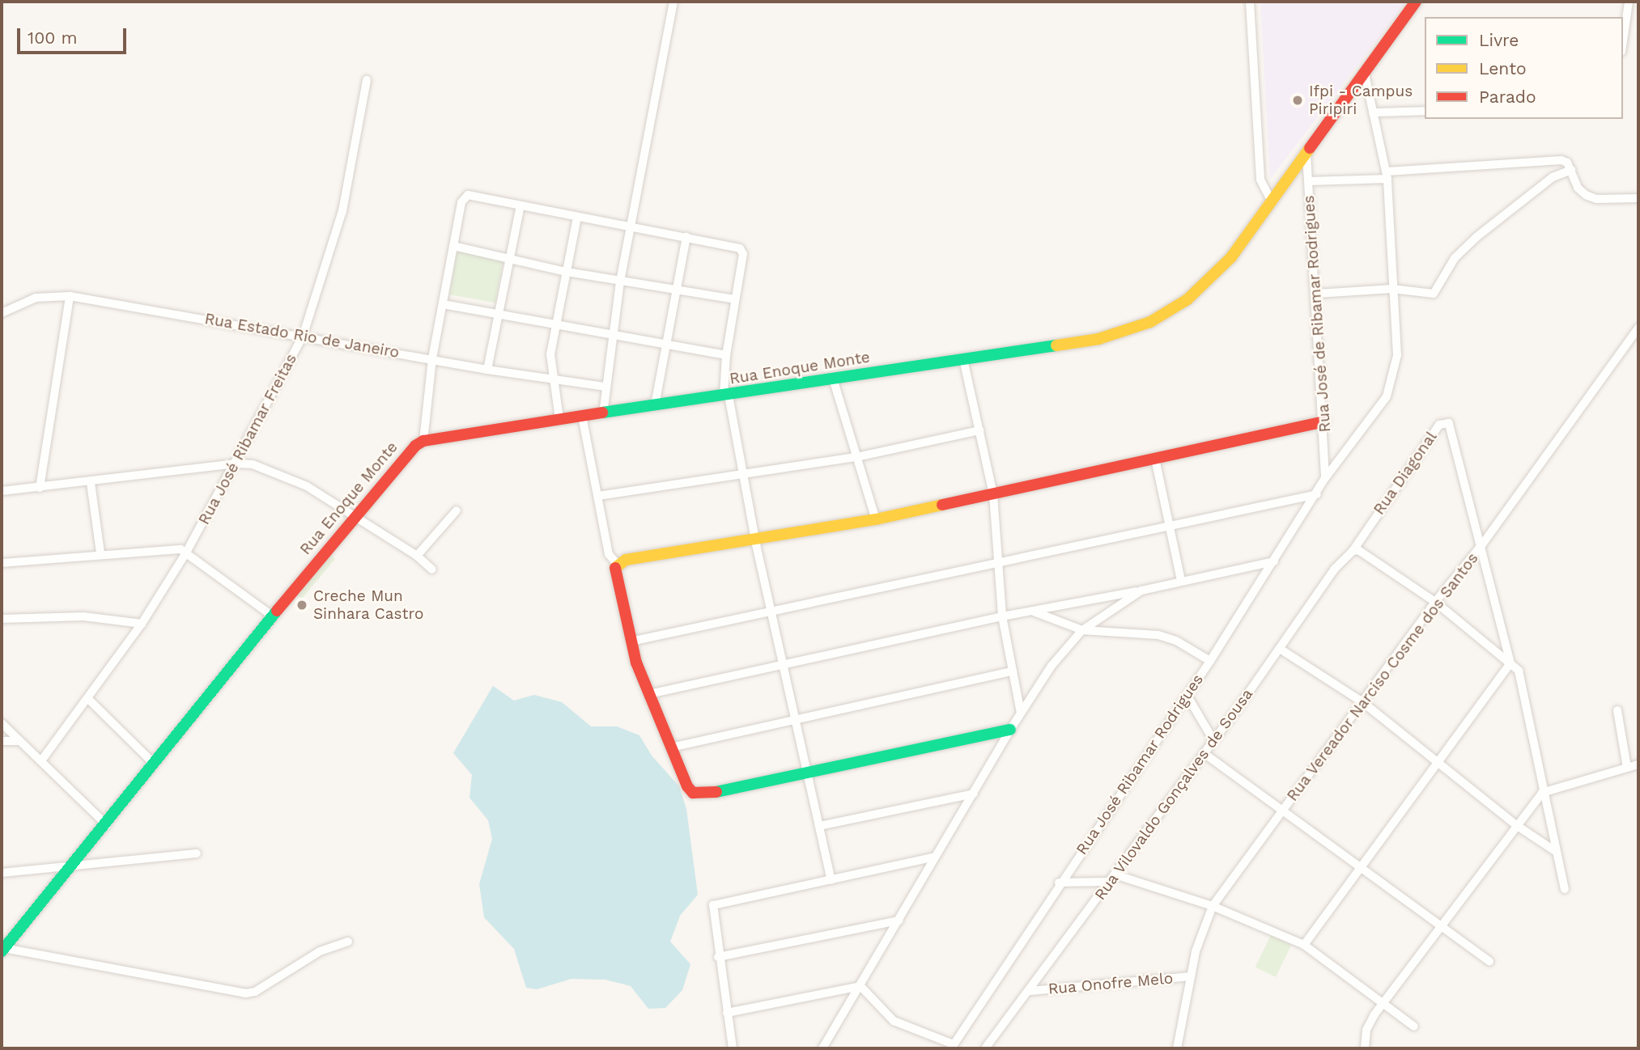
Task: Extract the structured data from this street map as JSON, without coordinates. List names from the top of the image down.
{
  "streets": {
    "main road": ["Rua Enoque Monte"],
    "street": [
      "Rua José de Ribamar Rodrigues",
      "Rua Estado Rio de Janeiro",
      "Rua José Ribamar Freitas",
      "Rua Diagonal",
      "Rua Vereador Narciso Cosme dos Santos",
      "Rua José Ribamar Rodrigues",
      "Rua Vilovaldo Gonçalves de Sousa",
      "Rua Onofre Melo"
    ]
  },
  "crossings": [
    ["Rua José de Ribamar Rodrigues", "Rua Enoque Monte"],
    ["Rua José de Ribamar Rodrigues", "Rua José Ribamar Rodrigues"],
    ["Rua Estado Rio de Janeiro", "Rua José Ribamar Freitas"],
    ["Rua Enoque Monte", "Rua José Ribamar Rodrigues"],
    ["Rua Diagonal", "Rua Vereador Narciso Cosme dos Santos"],
    ["Rua Diagonal", "Rua Vilovaldo Gonçalves de Sousa"],
    ["Rua Vereador Narciso Cosme dos Santos", "Rua Onofre Melo"],
    ["Rua Vilovaldo Gonçalves de Sousa", "Rua Onofre Melo"]
  ],
  "places": ["Ifpi - Campus Piripiri", "Creche Mun Sinhara Castro"],
  "legend": ["Livre", "Lento", "Parado"],
  "scale_bar": "100 m"
}
